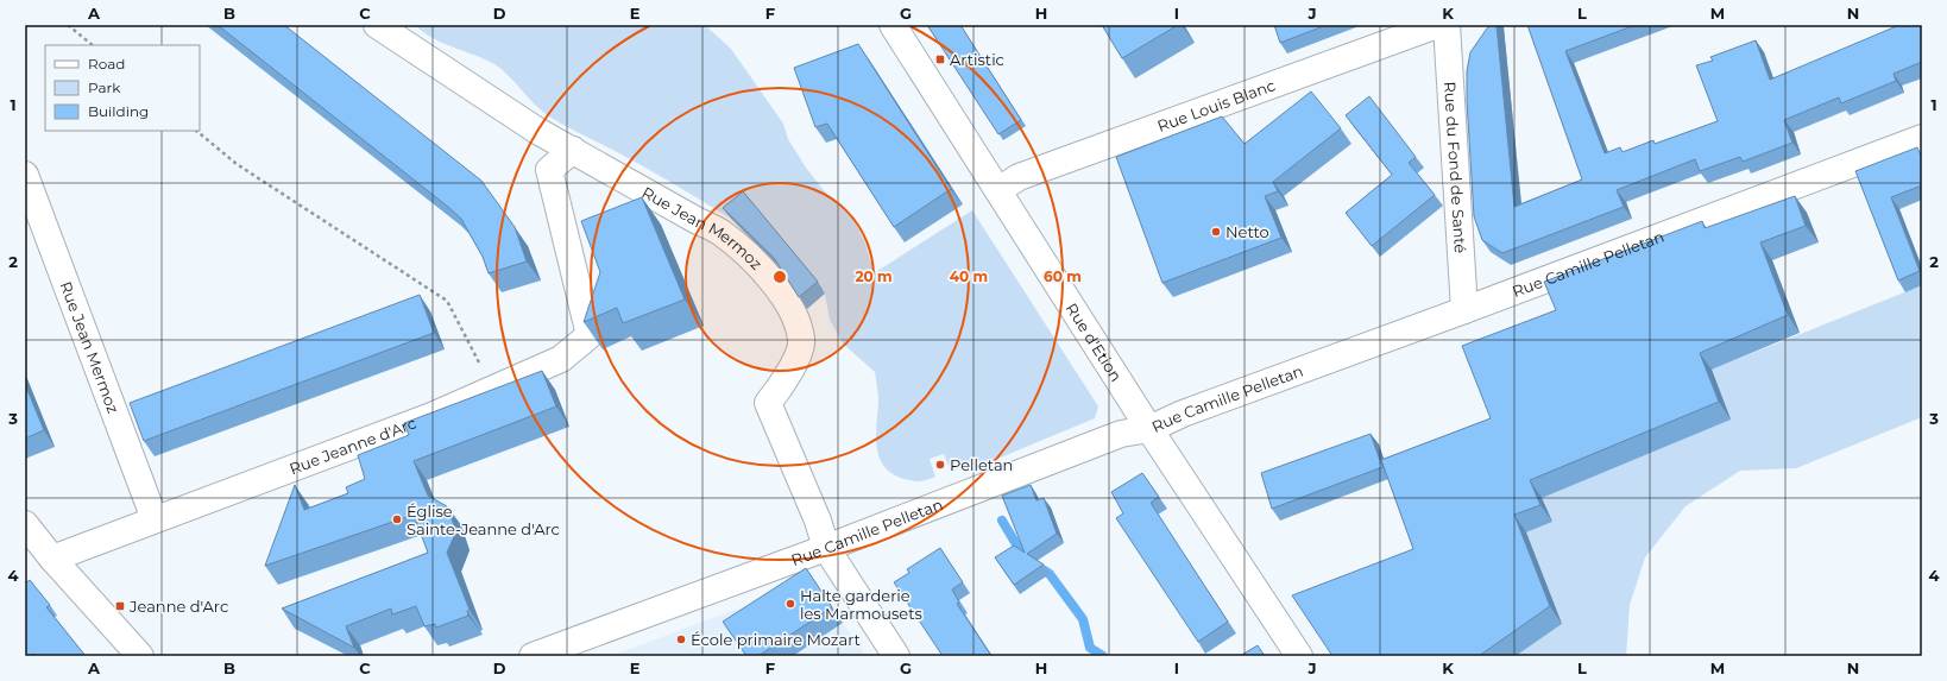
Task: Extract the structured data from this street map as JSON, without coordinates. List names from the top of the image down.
{
  "streets": {
    "street": [
      "Rue Louis Blanc",
      "Rue du Fond de Santé",
      "Rue Jean Mermoz",
      "Rue Camille Pelletan",
      "Rue d'Etion",
      "Rue Jeanne d'Arc"
    ]
  },
  "crossings": [
    ["Rue Louis Blanc", "Rue d'Etion"],
    ["Rue du Fond de Santé", "Rue Camille Pelletan"],
    ["Rue Jean Mermoz", "Rue Camille Pelletan"],
    ["Rue Jean Mermoz", "Rue Jeanne d'Arc"],
    ["Rue Camille Pelletan", "Rue d'Etion"]
  ],
  "places": {
    "transit": ["Artistic", "Jeanne d'Arc"],
    "other": [
      "Netto",
      "Pelletan",
      "Église Sainte-Jeanne d'Arc",
      "Halte garderie les Marmousets",
      "École primaire Mozart"
    ]
  },
  "legend": ["Road", "Park", "Building"],
  "grid": {
    "columns": [
      "A",
      "B",
      "C",
      "D",
      "E",
      "F",
      "G",
      "H",
      "I",
      "J",
      "K",
      "L",
      "M",
      "N"
    ],
    "rows": [
      "1",
      "2",
      "3",
      "4"
    ]
  },
  "rings": ["20 m", "40 m", "60 m"]
}
